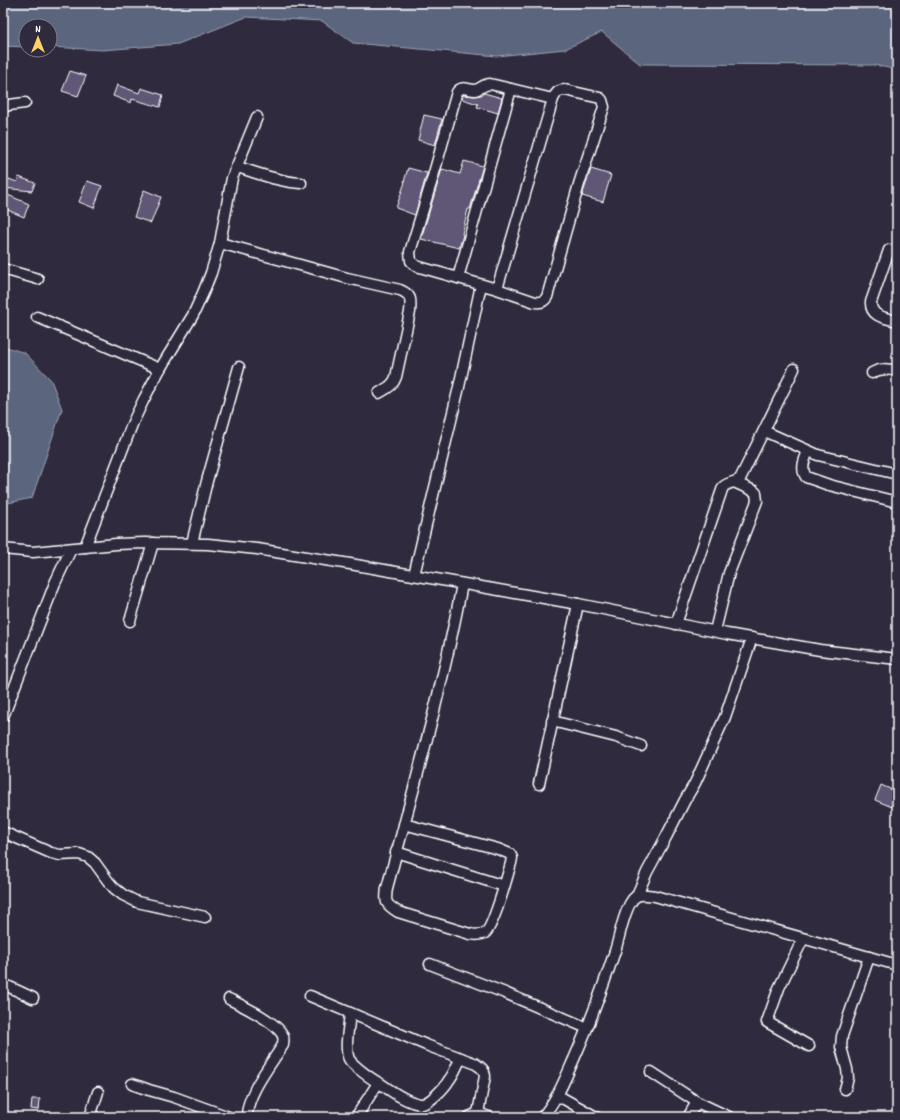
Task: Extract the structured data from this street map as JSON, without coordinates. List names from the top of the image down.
{
  "north": "top"
}
